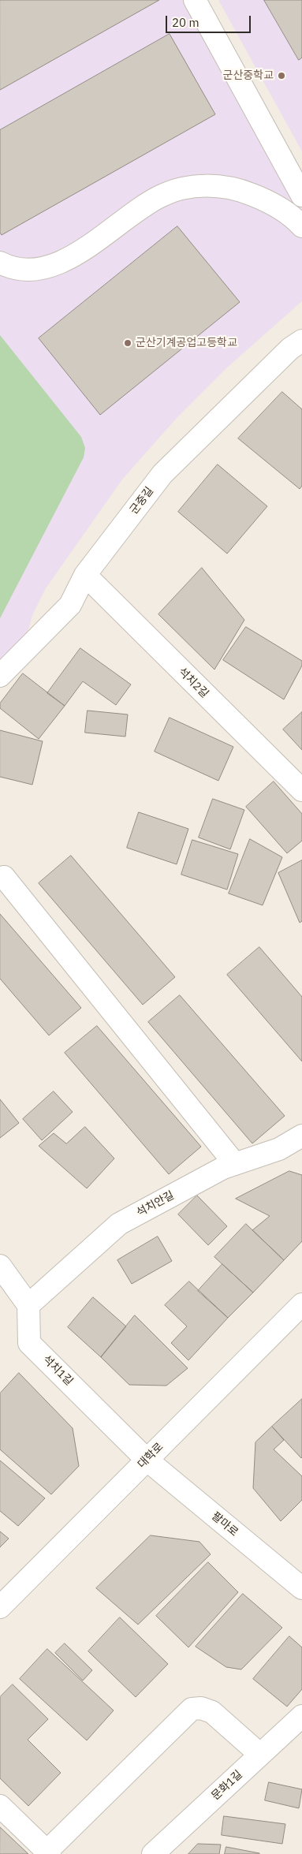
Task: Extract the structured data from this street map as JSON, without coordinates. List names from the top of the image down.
{
  "streets": {
    "street": [
      "군중길",
      "석치2길",
      "석치안길",
      "석치1길",
      "대학로",
      "팔마로",
      "문화1길"
    ]
  },
  "crossings": [
    ["군중길", "석치2길"],
    ["석치안길", "석치1길"],
    ["석치1길", "대학로"],
    ["석치1길", "팔마로"],
    ["대학로", "팔마로"]
  ],
  "places": ["군산중학교", "군산기계공업고등학교"],
  "scale_bar": "20 m"
}
